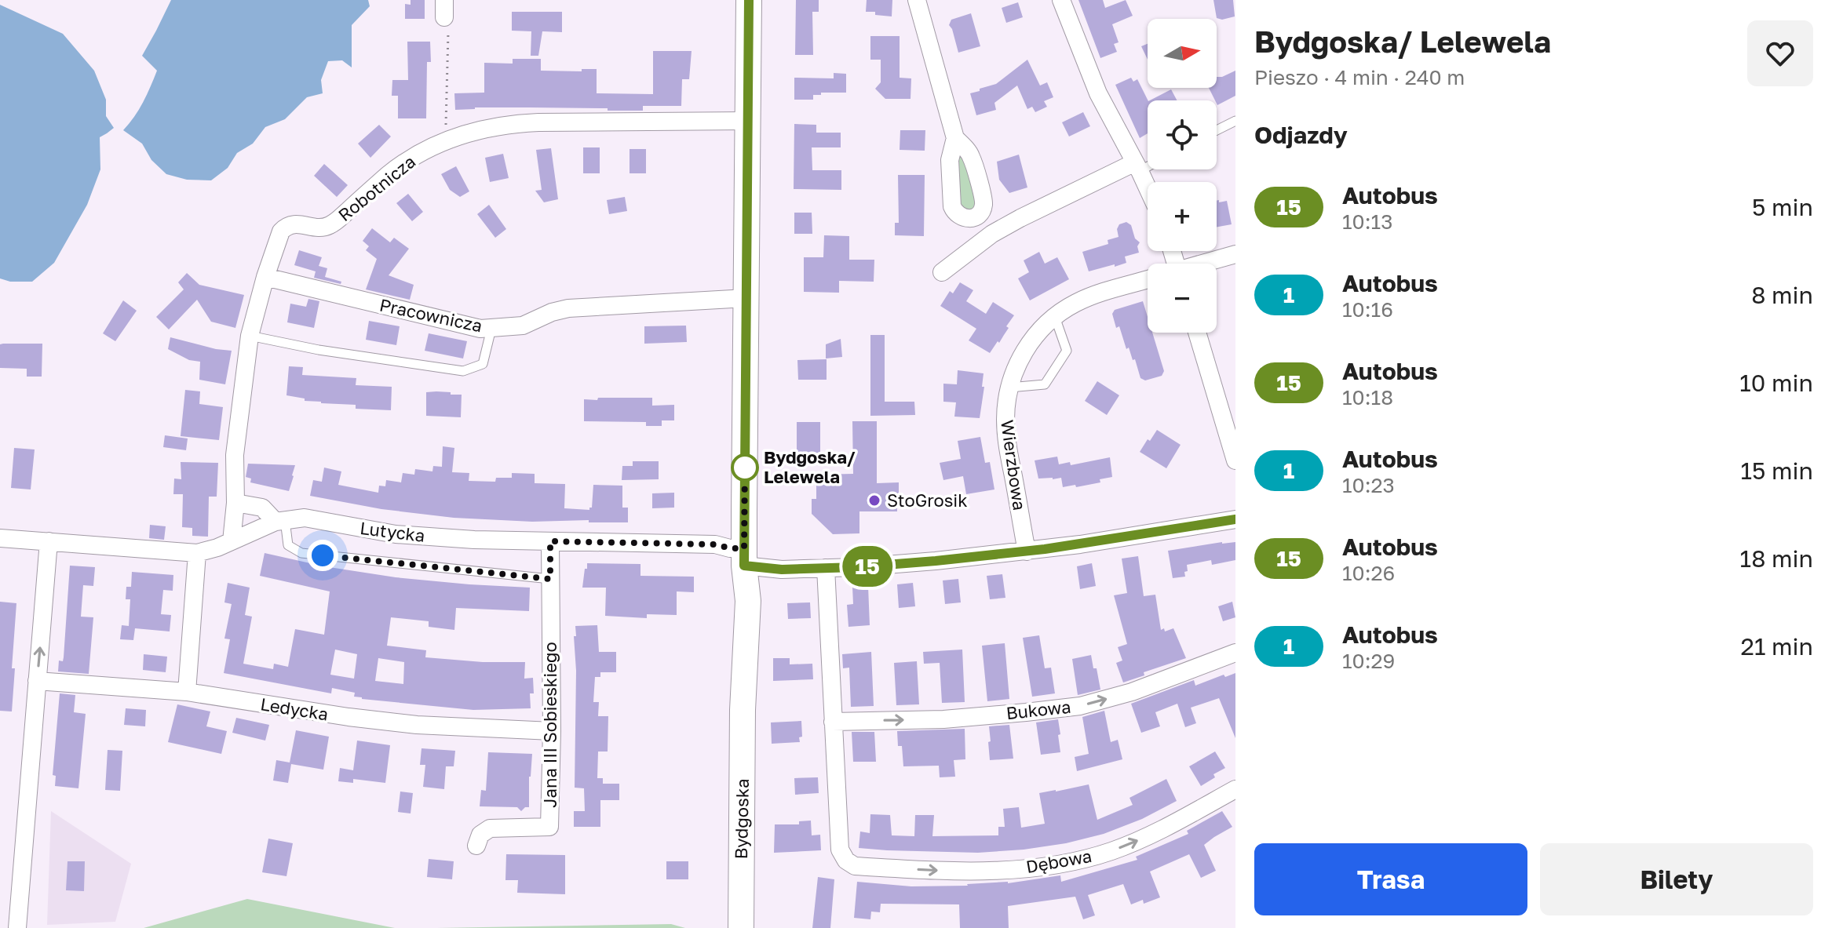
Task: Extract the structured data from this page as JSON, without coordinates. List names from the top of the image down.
{
  "streets": {
    "street": [
      "Robotnicza",
      "Pracownicza",
      "Wierzbowa",
      "Lutycka",
      "Ledycka",
      "Bukowa",
      "Jana III Sobieskiego",
      "Bydgoska",
      "Dębowa"
    ]
  },
  "crossings": [
    ["Robotnicza", "Pracownicza"],
    ["Robotnicza", "Lutycka"],
    ["Robotnicza", "Bydgoska"],
    ["Pracownicza", "Bydgoska"],
    ["Wierzbowa", "Lutycka"],
    ["Lutycka", "Jana III Sobieskiego"],
    ["Lutycka", "Bydgoska"],
    ["Ledycka", "Jana III Sobieskiego"],
    ["Bukowa", "Dębowa"]
  ],
  "one_way": ["Bukowa"],
  "places": ["Bydgoska/ Lelewela", "StoGrosik"],
  "lines": ["bus line 15"],
  "north": "right",
  "page": {
    "on_map": "15",
    "heading": [
      ["Bydgoska/ Lelewela", "Pieszo · 4 min · 240 m"],
      "Odjazdy"
    ],
    "map_buttons": ["+", "−"],
    "list": [
      {
        "mark": "15",
        "name": "Autobus",
        "note": "10:13",
        "value": "5 min"
      },
      {
        "mark": "1",
        "name": "Autobus",
        "note": "10:16",
        "value": "8 min"
      },
      {
        "mark": "15",
        "name": "Autobus",
        "note": "10:18",
        "value": "10 min"
      },
      {
        "mark": "1",
        "name": "Autobus",
        "note": "10:23",
        "value": "15 min"
      },
      {
        "mark": "15",
        "name": "Autobus",
        "note": "10:26",
        "value": "18 min"
      },
      {
        "mark": "1",
        "name": "Autobus",
        "note": "10:29",
        "value": "21 min"
      }
    ],
    "buttons": ["Trasa", "Bilety"]
  }
}
